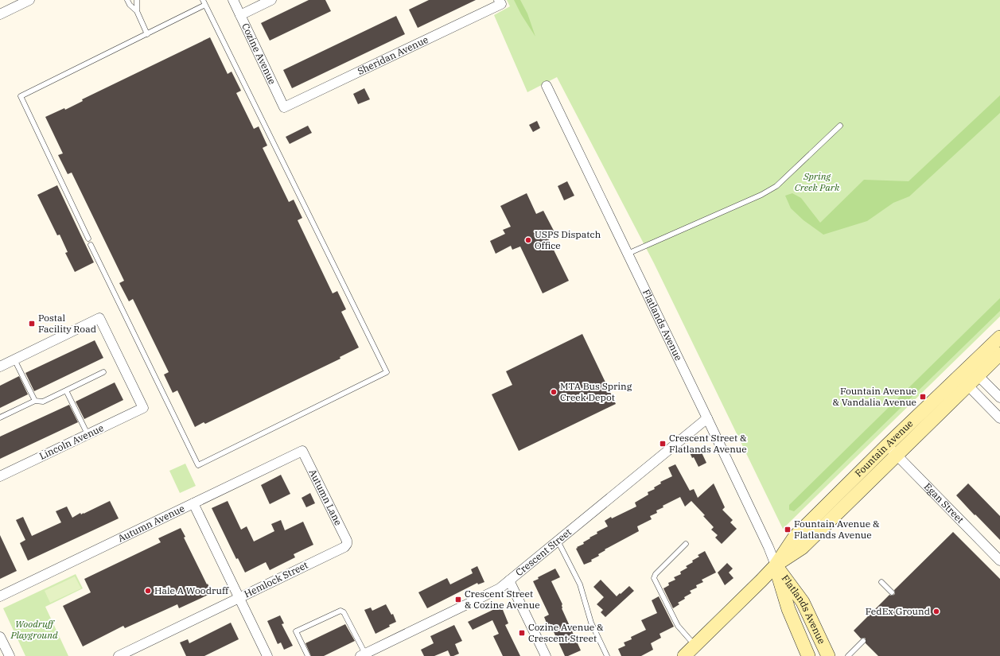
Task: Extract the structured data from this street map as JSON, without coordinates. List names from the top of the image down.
{
  "streets": {
    "main road": ["Flatlands Avenue", "Fountain Avenue"],
    "street": [
      "Cozine Avenue",
      "Sheridan Avenue",
      "Lincoln Avenue",
      "Autumn Lane",
      "Egan Street",
      "Autumn Avenue",
      "Crescent Street",
      "Hemlock Street"
    ]
  },
  "crossings": [
    ["Cozine Avenue", "Sheridan Avenue"],
    ["Flatlands Avenue", "Fountain Avenue"],
    ["Flatlands Avenue", "Crescent Street"],
    ["Fountain Avenue", "Egan Street"],
    ["Autumn Lane", "Autumn Avenue"],
    ["Autumn Lane", "Hemlock Street"]
  ],
  "parks": ["Spring Creek Park", "Woodruff Playground"],
  "places": {
    "other": [
      "USPS Dispatch Office",
      "MTA Bus Spring Creek Depot",
      "Hale A Woodruff",
      "FedEx Ground"
    ],
    "transit": [
      "Postal Facility Road",
      "Fountain Avenue & Vandalia Avenue",
      "Crescent Street & Flatlands Avenue",
      "Fountain Avenue & Flatlands Avenue",
      "Crescent Street & Cozine Avenue",
      "Cozine Avenue & Crescent Street"
    ]
  }
}
